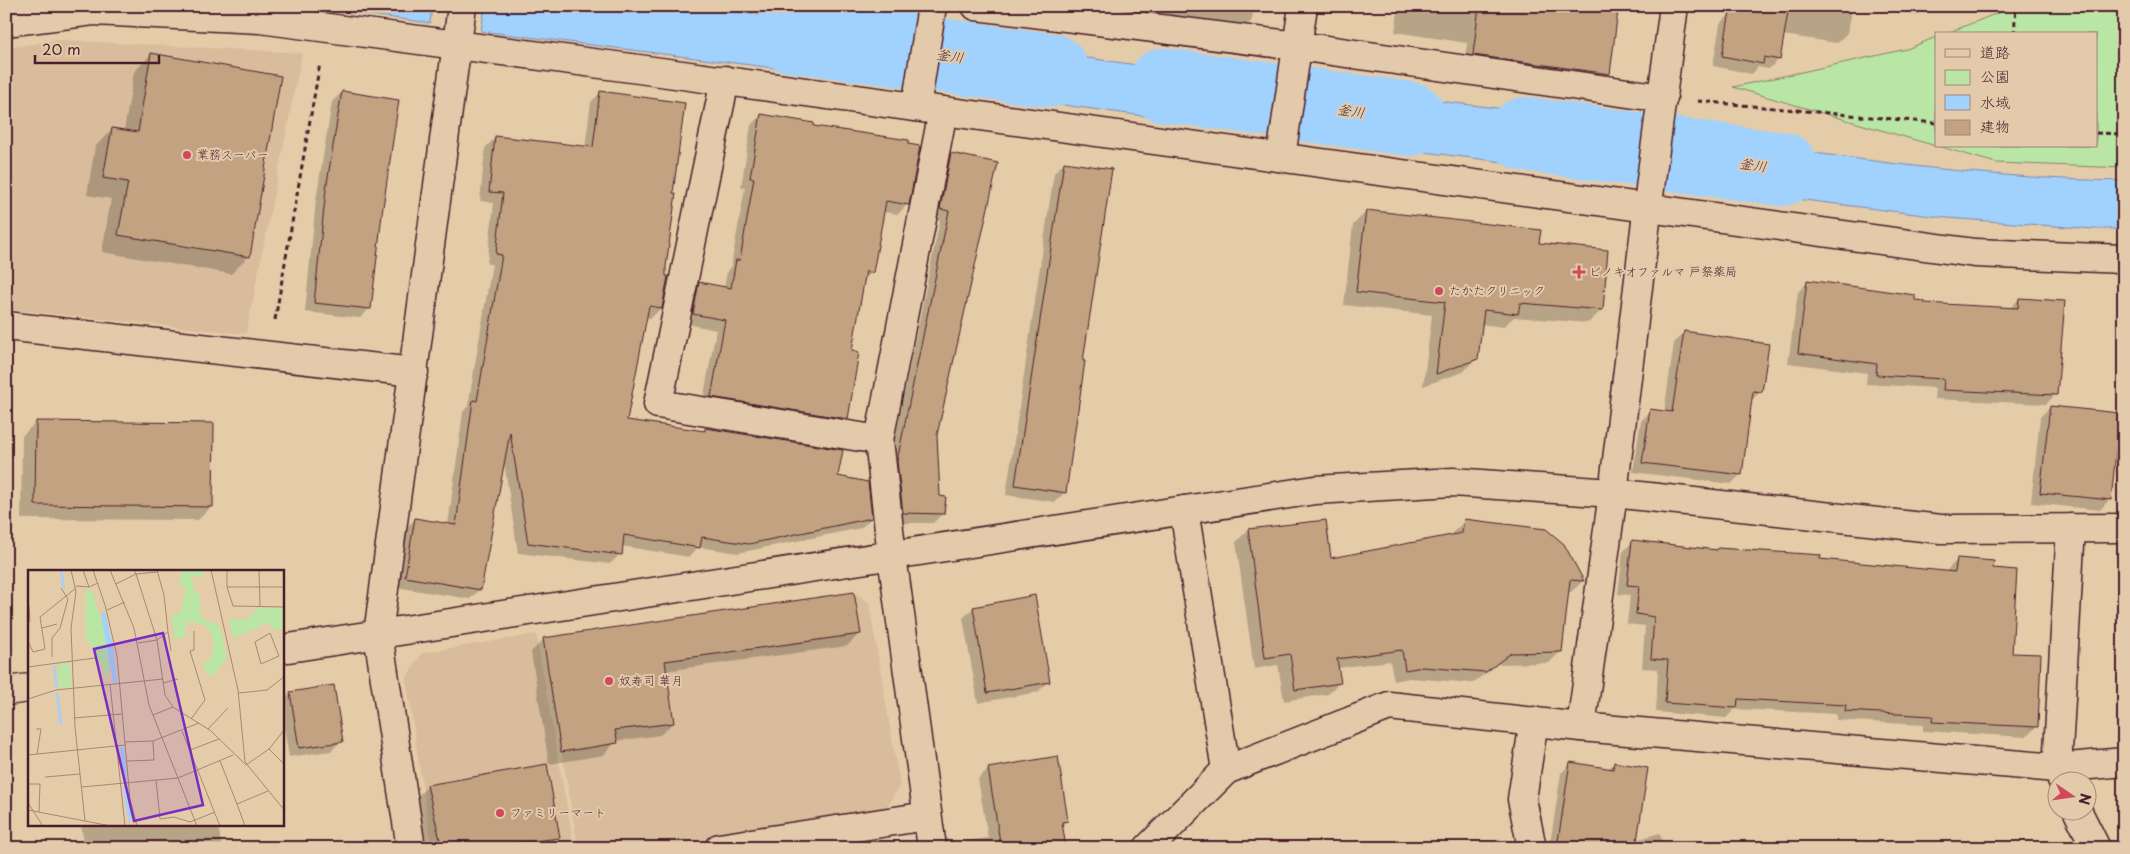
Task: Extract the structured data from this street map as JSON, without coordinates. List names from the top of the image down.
{
  "water": ["釜川"],
  "places": {
    "other": [
      "業務スーパー",
      "たかたクリニック",
      "奴寿司 華月",
      "ファミリーマート"
    ],
    "health": ["ピノキオファルマ 戸祭薬局"]
  },
  "legend": [
    "道路",
    "公園",
    "水域",
    "建物"
  ],
  "scale_bar": "20 m",
  "north": "right"
}
